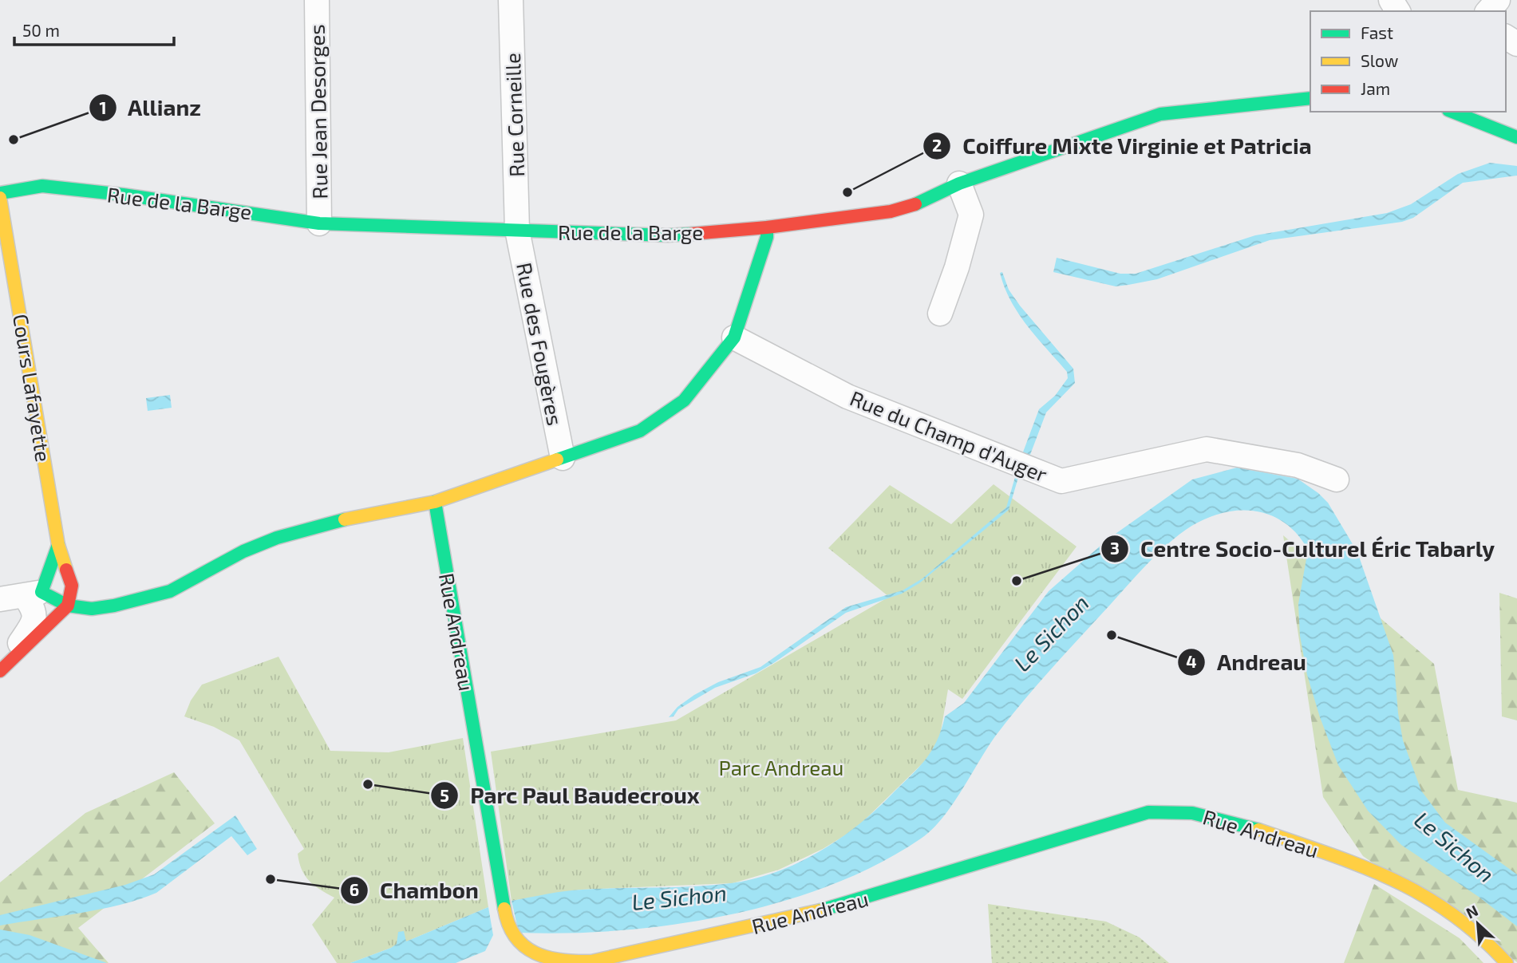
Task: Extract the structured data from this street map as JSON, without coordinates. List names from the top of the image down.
{
  "streets": {
    "street": [
      "Rue Jean Desorges",
      "Rue Corneille",
      "Rue de la Barge",
      "Rue des Fougères",
      "Cours Lafayette",
      "Rue du Champ d'Auger",
      "Rue Andreau"
    ]
  },
  "crossings": [
    ["Rue Jean Desorges", "Rue de la Barge"],
    ["Rue Corneille", "Rue de la Barge"],
    ["Rue Corneille", "Rue des Fougères"],
    ["Rue de la Barge", "Rue des Fougères"]
  ],
  "water": ["Le Sichon"],
  "parks": ["Parc Andreau"],
  "places": [
    "Allianz",
    "Coiffure Mixte Virginie et Patricia",
    "Centre Socio-Culturel Éric Tabarly",
    "Andreau",
    "Parc Paul Baudecroux",
    "Chambon"
  ],
  "legend": ["Fast", "Slow", "Jam"],
  "scale_bar": "50 m",
  "north": "top left"
}
